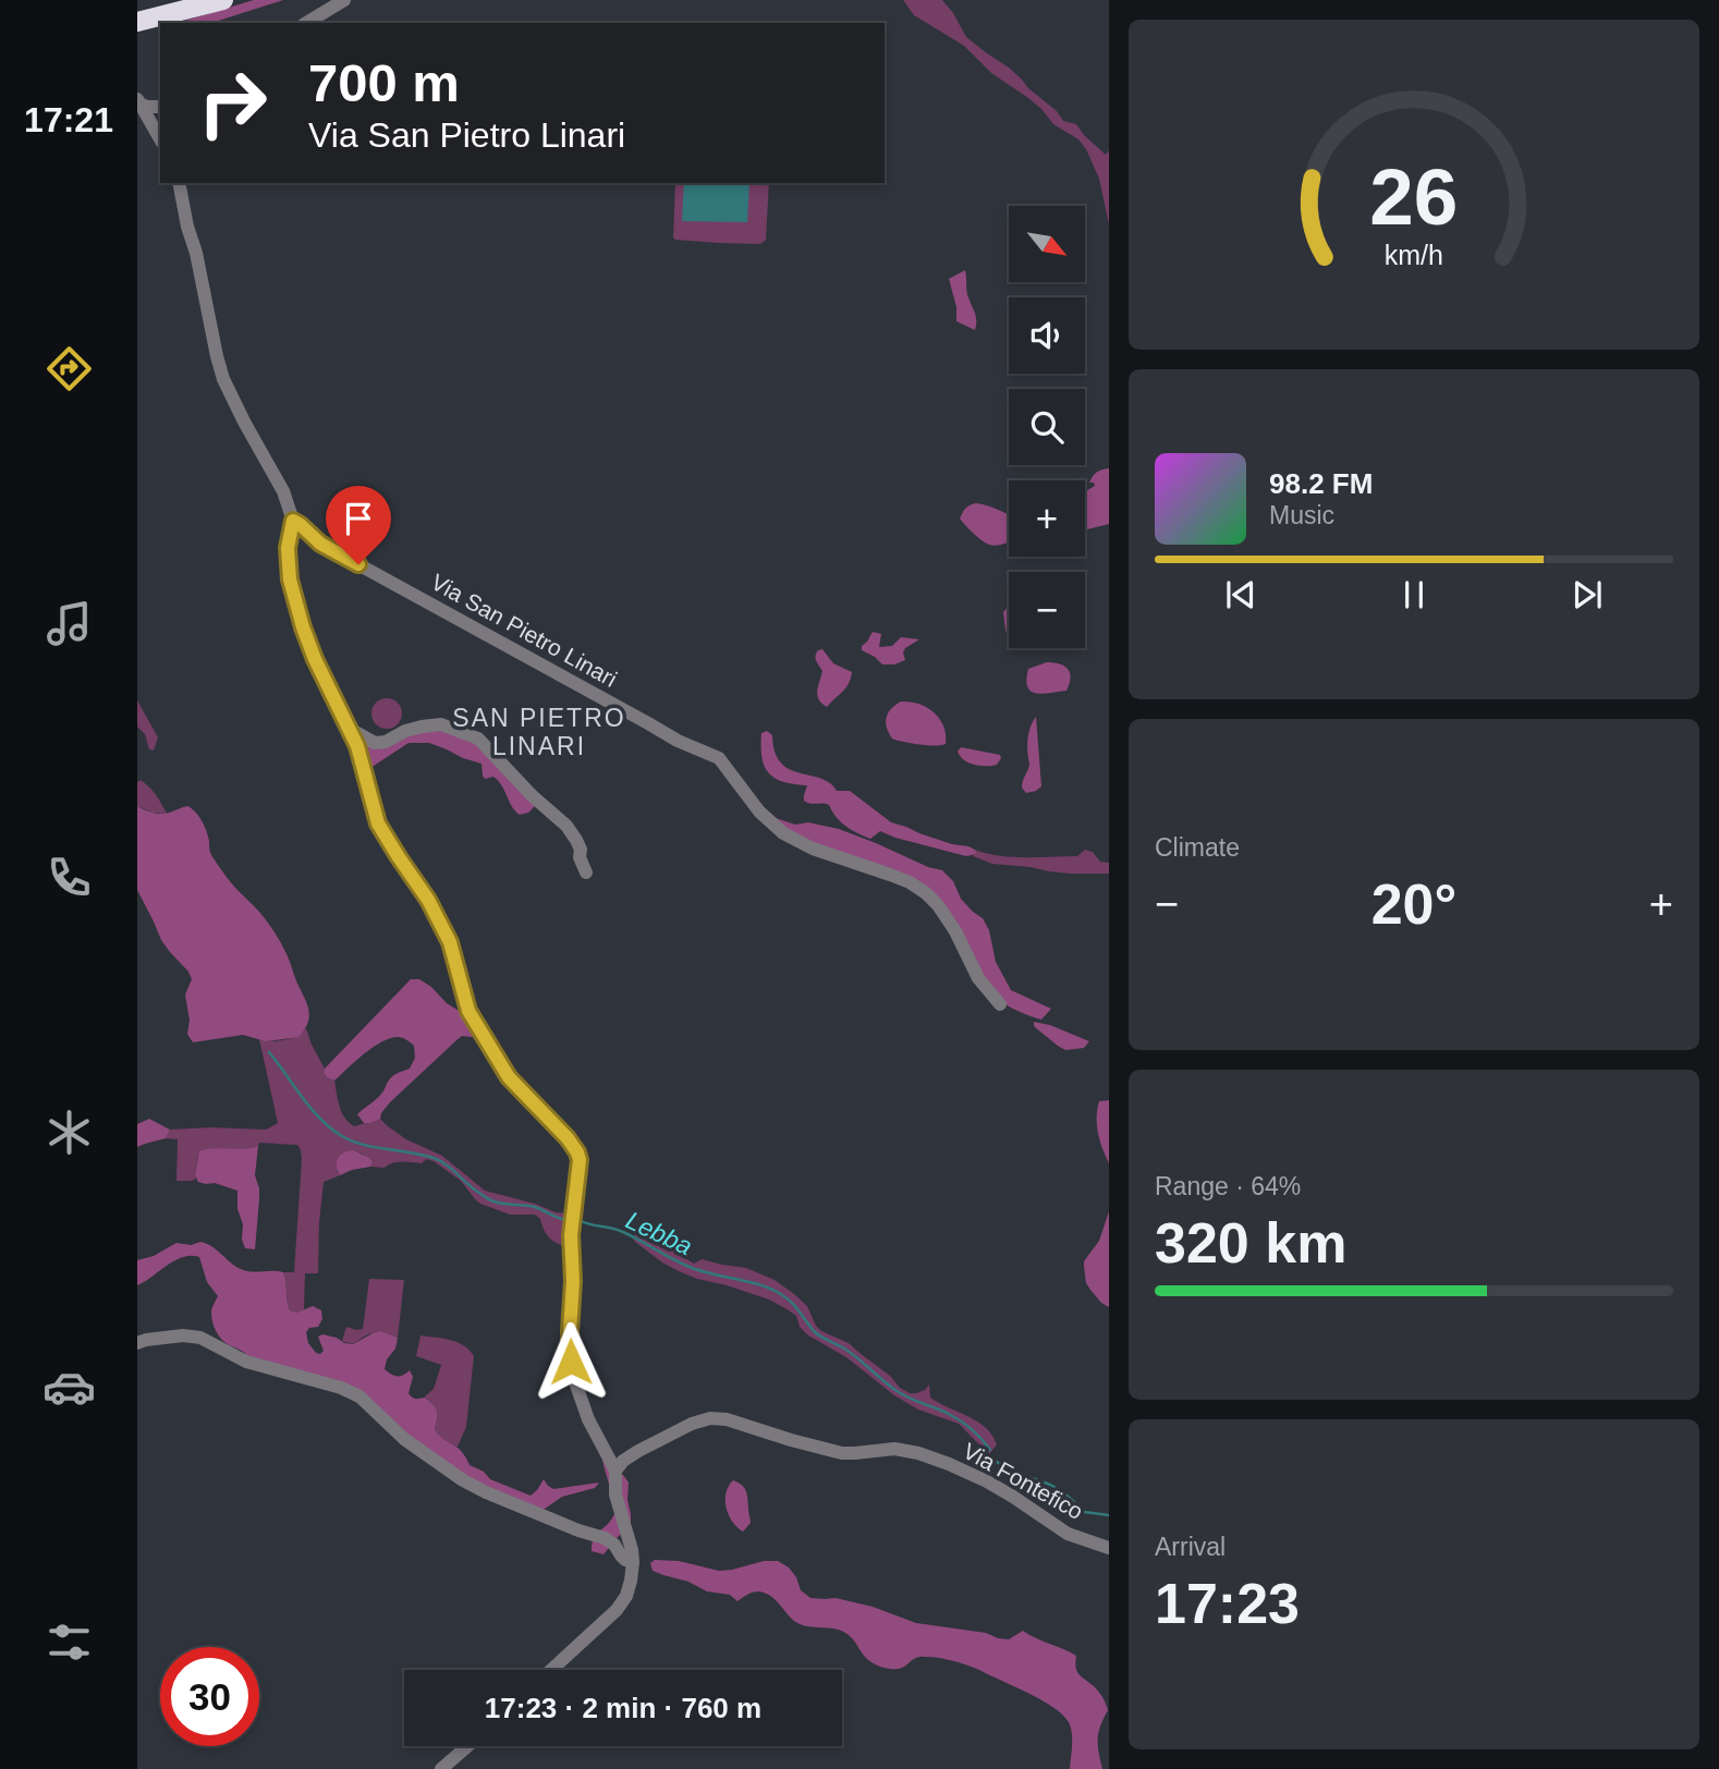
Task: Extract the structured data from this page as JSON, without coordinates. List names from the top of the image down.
{
  "streets": {
    "street": ["Via San Pietro Linari", "Via Fontefico"]
  },
  "districts": ["SAN PIETRO LINARI"],
  "water": ["Lebba"],
  "north": "bottom right",
  "page": {
    "tabs": "17:21",
    "turn": ["700 m", "Via San Pietro Linari"],
    "map_buttons": ["+", "−"],
    "song": ["98.2 FM", "Music"],
    "tile": [
      "Climate",
      ["Range · 64%", "320 km"],
      ["Arrival", "17:23"]
    ],
    "heat": ["−", "20°", "+"],
    "limit": "30",
    "trip": "17:23 · 2 min · 760 m",
    "gauge": ["26", "km/h"]
  }
}
